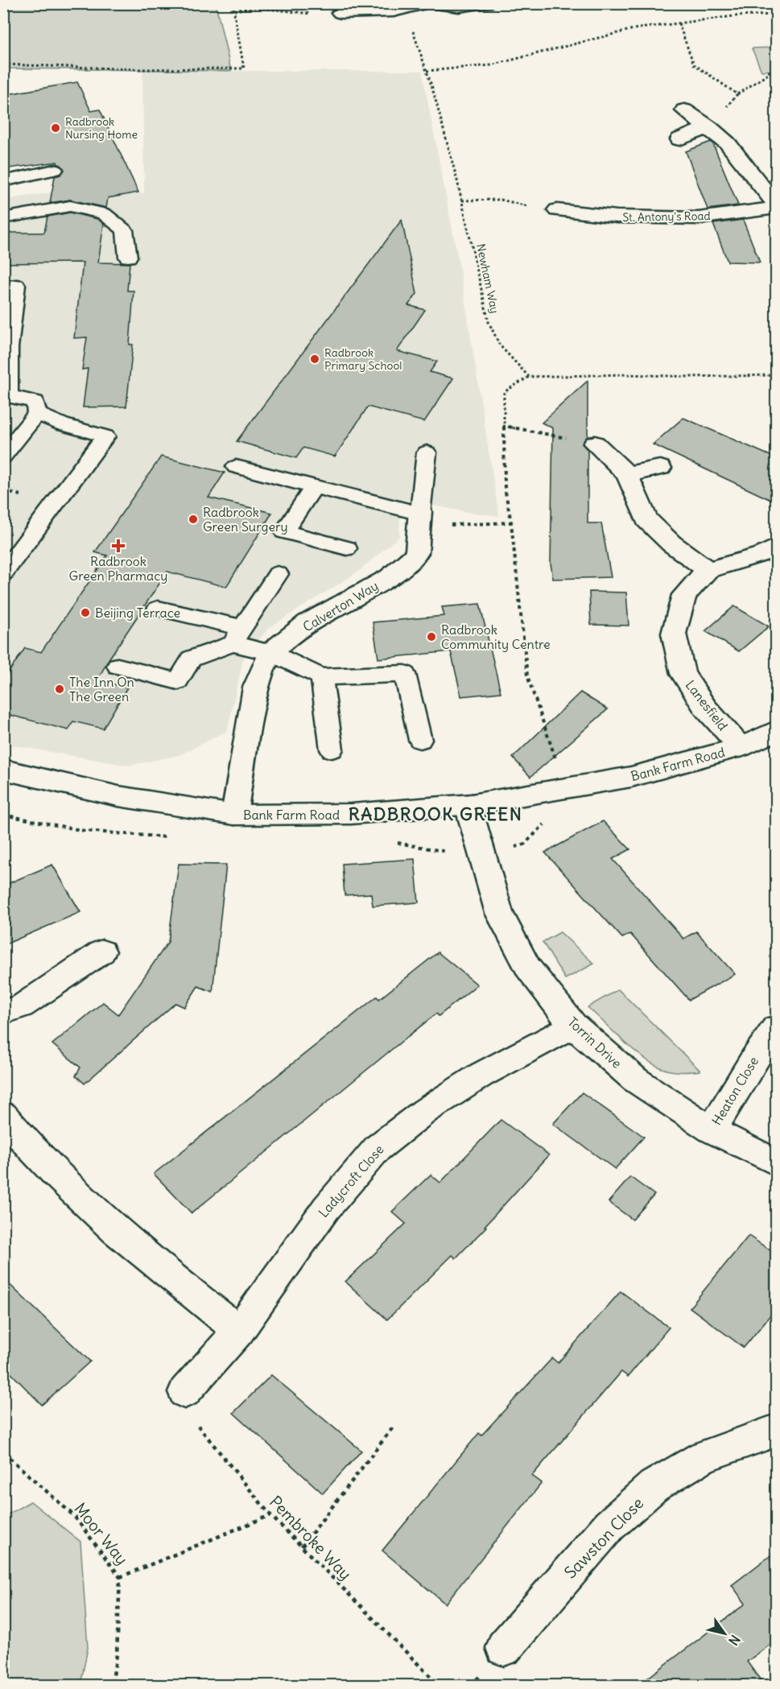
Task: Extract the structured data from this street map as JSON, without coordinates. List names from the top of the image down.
{
  "streets": {
    "street": [
      "St. Antony's Road",
      "Calverton Way",
      "Lanesfield",
      "Bank Farm Road",
      "Torrin Drive",
      "Heaton Close",
      "Ladycroft Close",
      "Sawston Close"
    ],
    "path": ["Newham Way", "Moor Way", "Pembroke Way"]
  },
  "crossings": [
    ["Calverton Way", "Bank Farm Road"],
    ["Lanesfield", "Bank Farm Road"],
    ["Bank Farm Road", "Torrin Drive"],
    ["Torrin Drive", "Heaton Close"],
    ["Torrin Drive", "Ladycroft Close"],
    ["Ladycroft Close", "Pembroke Way"]
  ],
  "districts": ["RADBROOK GREEN"],
  "places": {
    "other": [
      "Radbrook Nursing Home",
      "Radbrook Primary School",
      "Radbrook Green Surgery",
      "Beijing Terrace",
      "Radbrook Community Centre",
      "The Inn On The Green"
    ],
    "health": ["Radbrook Green Pharmacy"]
  },
  "north": "bottom right"
}
